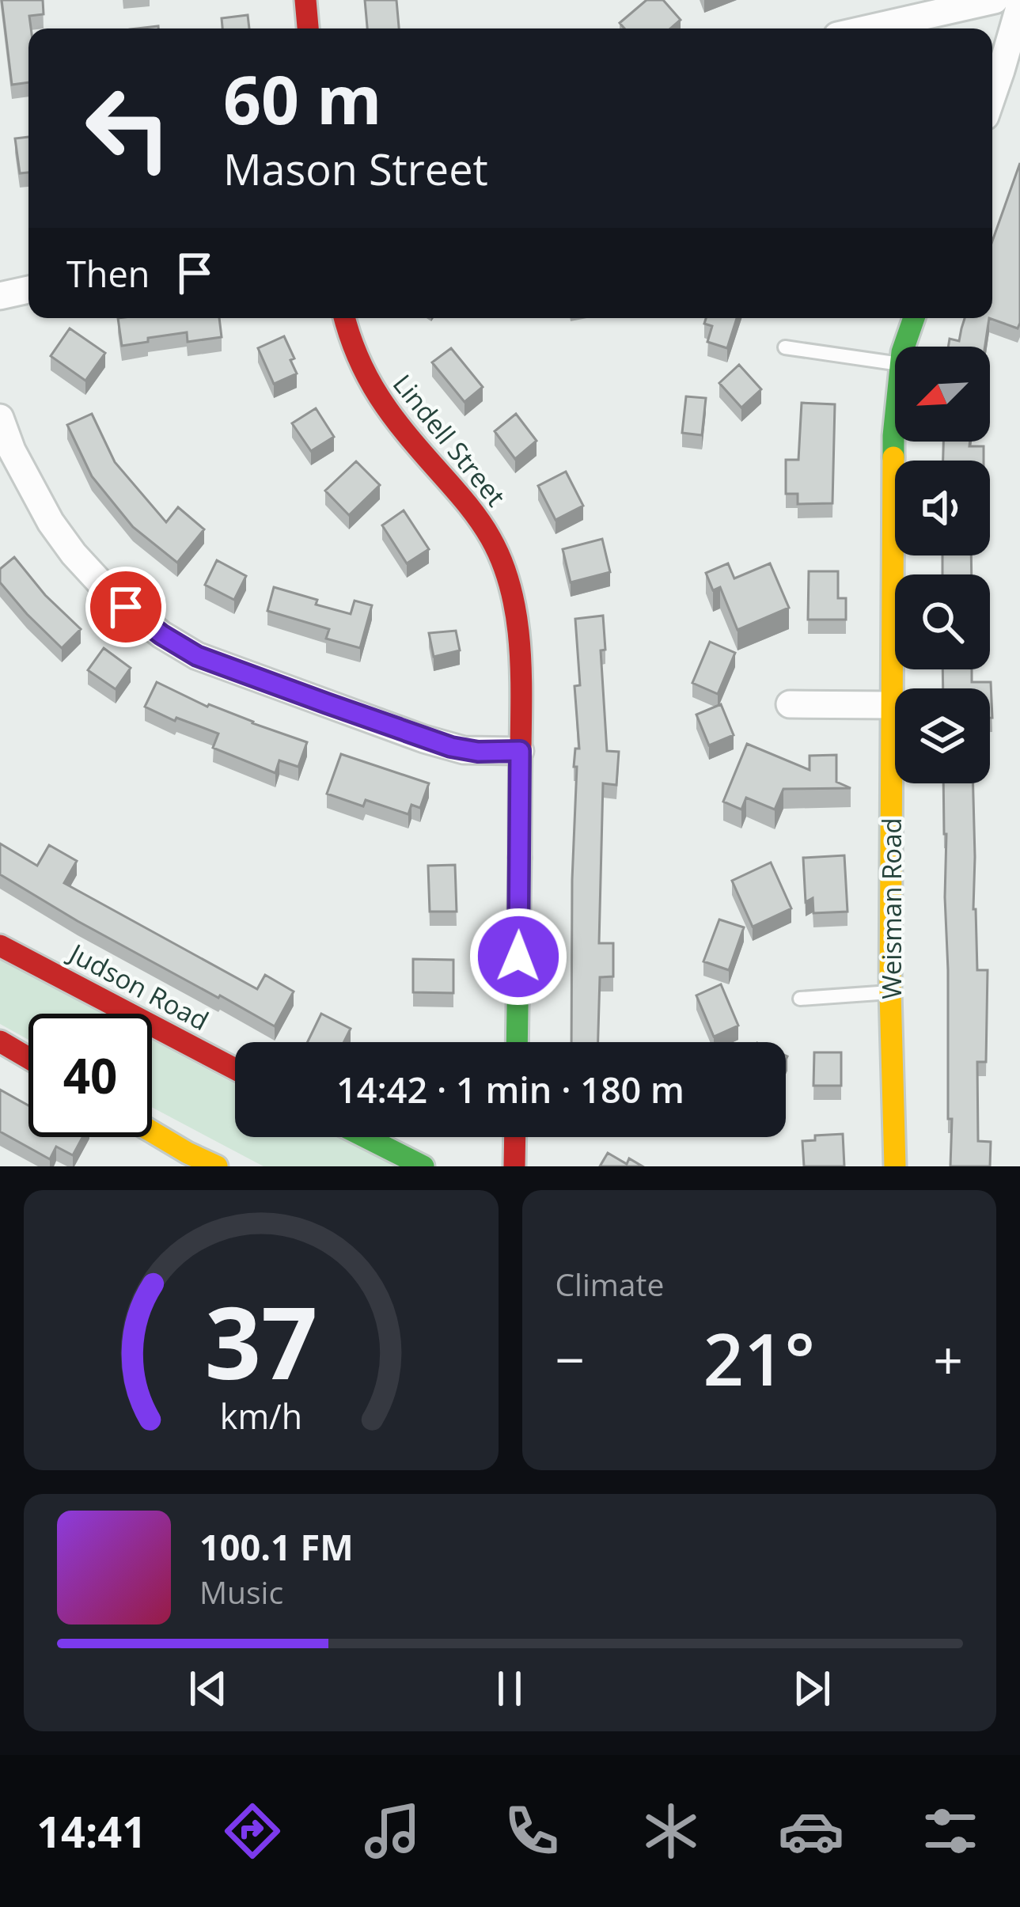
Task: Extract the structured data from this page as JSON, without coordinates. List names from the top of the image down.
{
  "streets": {
    "street": ["Lindell Street", "Weisman Road", "Judson Road"]
  },
  "north": "bottom left",
  "page": {
    "turn": ["60 m", "Mason Street"],
    "then": "Then",
    "limit": "40",
    "trip": "14:42 · 1 min · 180 m",
    "tile": "Climate",
    "heat": ["−", "21°", "+"],
    "song": ["100.1 FM", "Music"],
    "tabs": "14:41",
    "gauge": ["37", "km/h"]
  }
}
